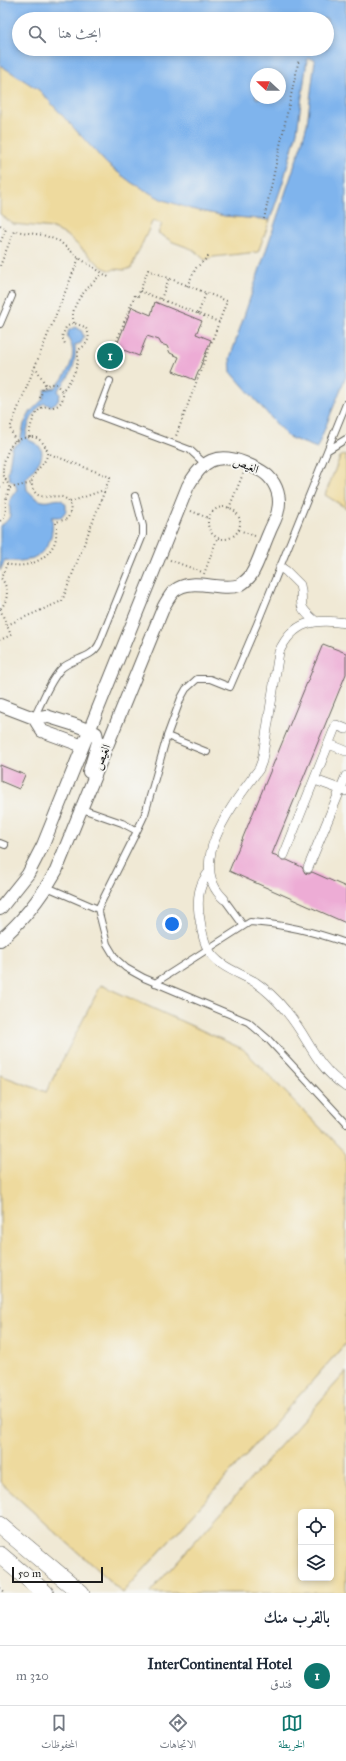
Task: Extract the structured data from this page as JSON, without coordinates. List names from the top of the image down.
{
  "streets": {
    "street": ["الغيص"]
  },
  "scale_bar": "50 m",
  "north": "left",
  "page": {
    "search": "ابحث هنا",
    "pins": "1",
    "scale": "50 m",
    "heading": "بالقرب منك",
    "list": [
      {
        "mark": "1",
        "name": "InterContinental Hotel",
        "note": "فندق",
        "value": "320 m"
      }
    ],
    "nav": ["الخريطة", "الاتجاهات", "المحفوظات"]
  }
}
